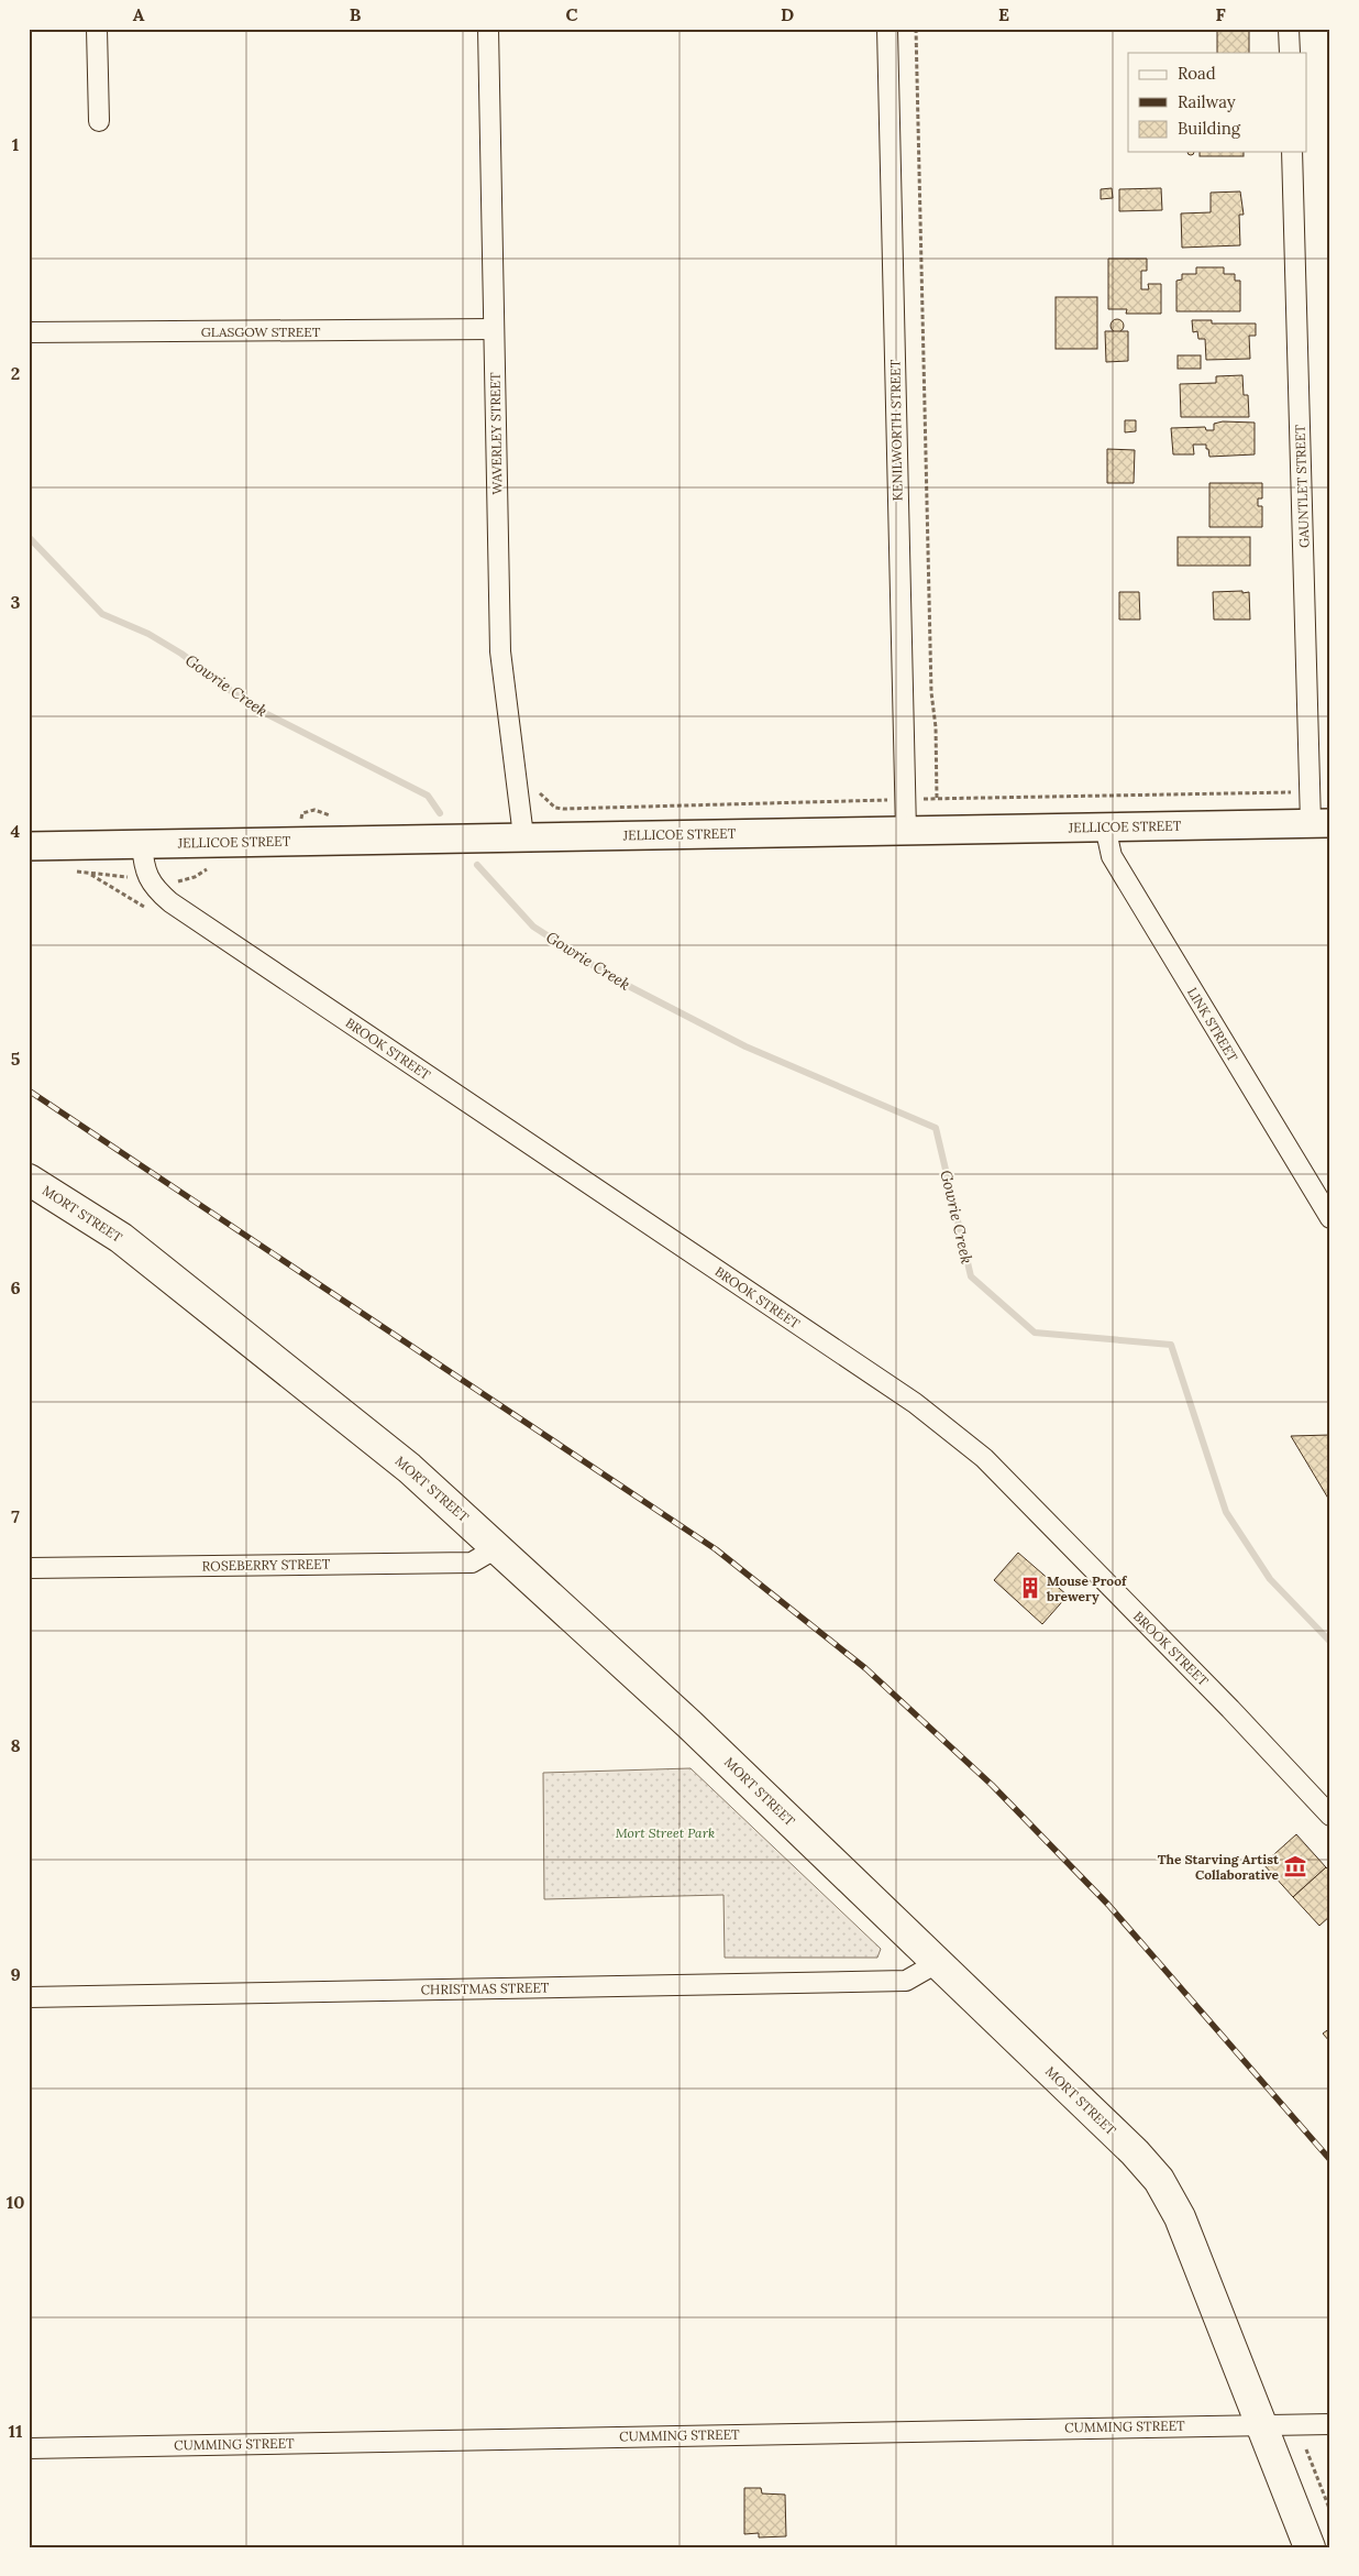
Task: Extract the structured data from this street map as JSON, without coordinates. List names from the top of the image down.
{
  "streets": {
    "main road": ["JELLICOE STREET", "MORT STREET"],
    "street": [
      "GLASGOW STREET",
      "KENILWORTH STREET",
      "WAVERLEY STREET",
      "GAUNTLET STREET",
      "LINK STREET",
      "BROOK STREET",
      "ROSEBERRY STREET",
      "CHRISTMAS STREET",
      "CUMMING STREET"
    ]
  },
  "crossings": [
    ["GLASGOW STREET", "WAVERLEY STREET"],
    ["KENILWORTH STREET", "JELLICOE STREET"],
    ["WAVERLEY STREET", "JELLICOE STREET"],
    ["GAUNTLET STREET", "JELLICOE STREET"],
    ["JELLICOE STREET", "LINK STREET"],
    ["JELLICOE STREET", "BROOK STREET"],
    ["MORT STREET", "ROSEBERRY STREET"],
    ["MORT STREET", "CHRISTMAS STREET"],
    ["MORT STREET", "CUMMING STREET"]
  ],
  "water": ["Gowrie Creek"],
  "parks": ["Mort Street Park"],
  "places": {
    "building": ["Mouse Proof brewery"],
    "museum": ["The Starving Artist Collaborative"]
  },
  "legend": ["Road", "Railway", "Building"],
  "grid": {
    "columns": [
      "A",
      "B",
      "C",
      "D",
      "E",
      "F"
    ],
    "rows": [
      "1",
      "2",
      "3",
      "4",
      "5",
      "6",
      "7",
      "8",
      "9",
      "10",
      "11"
    ]
  }
}
